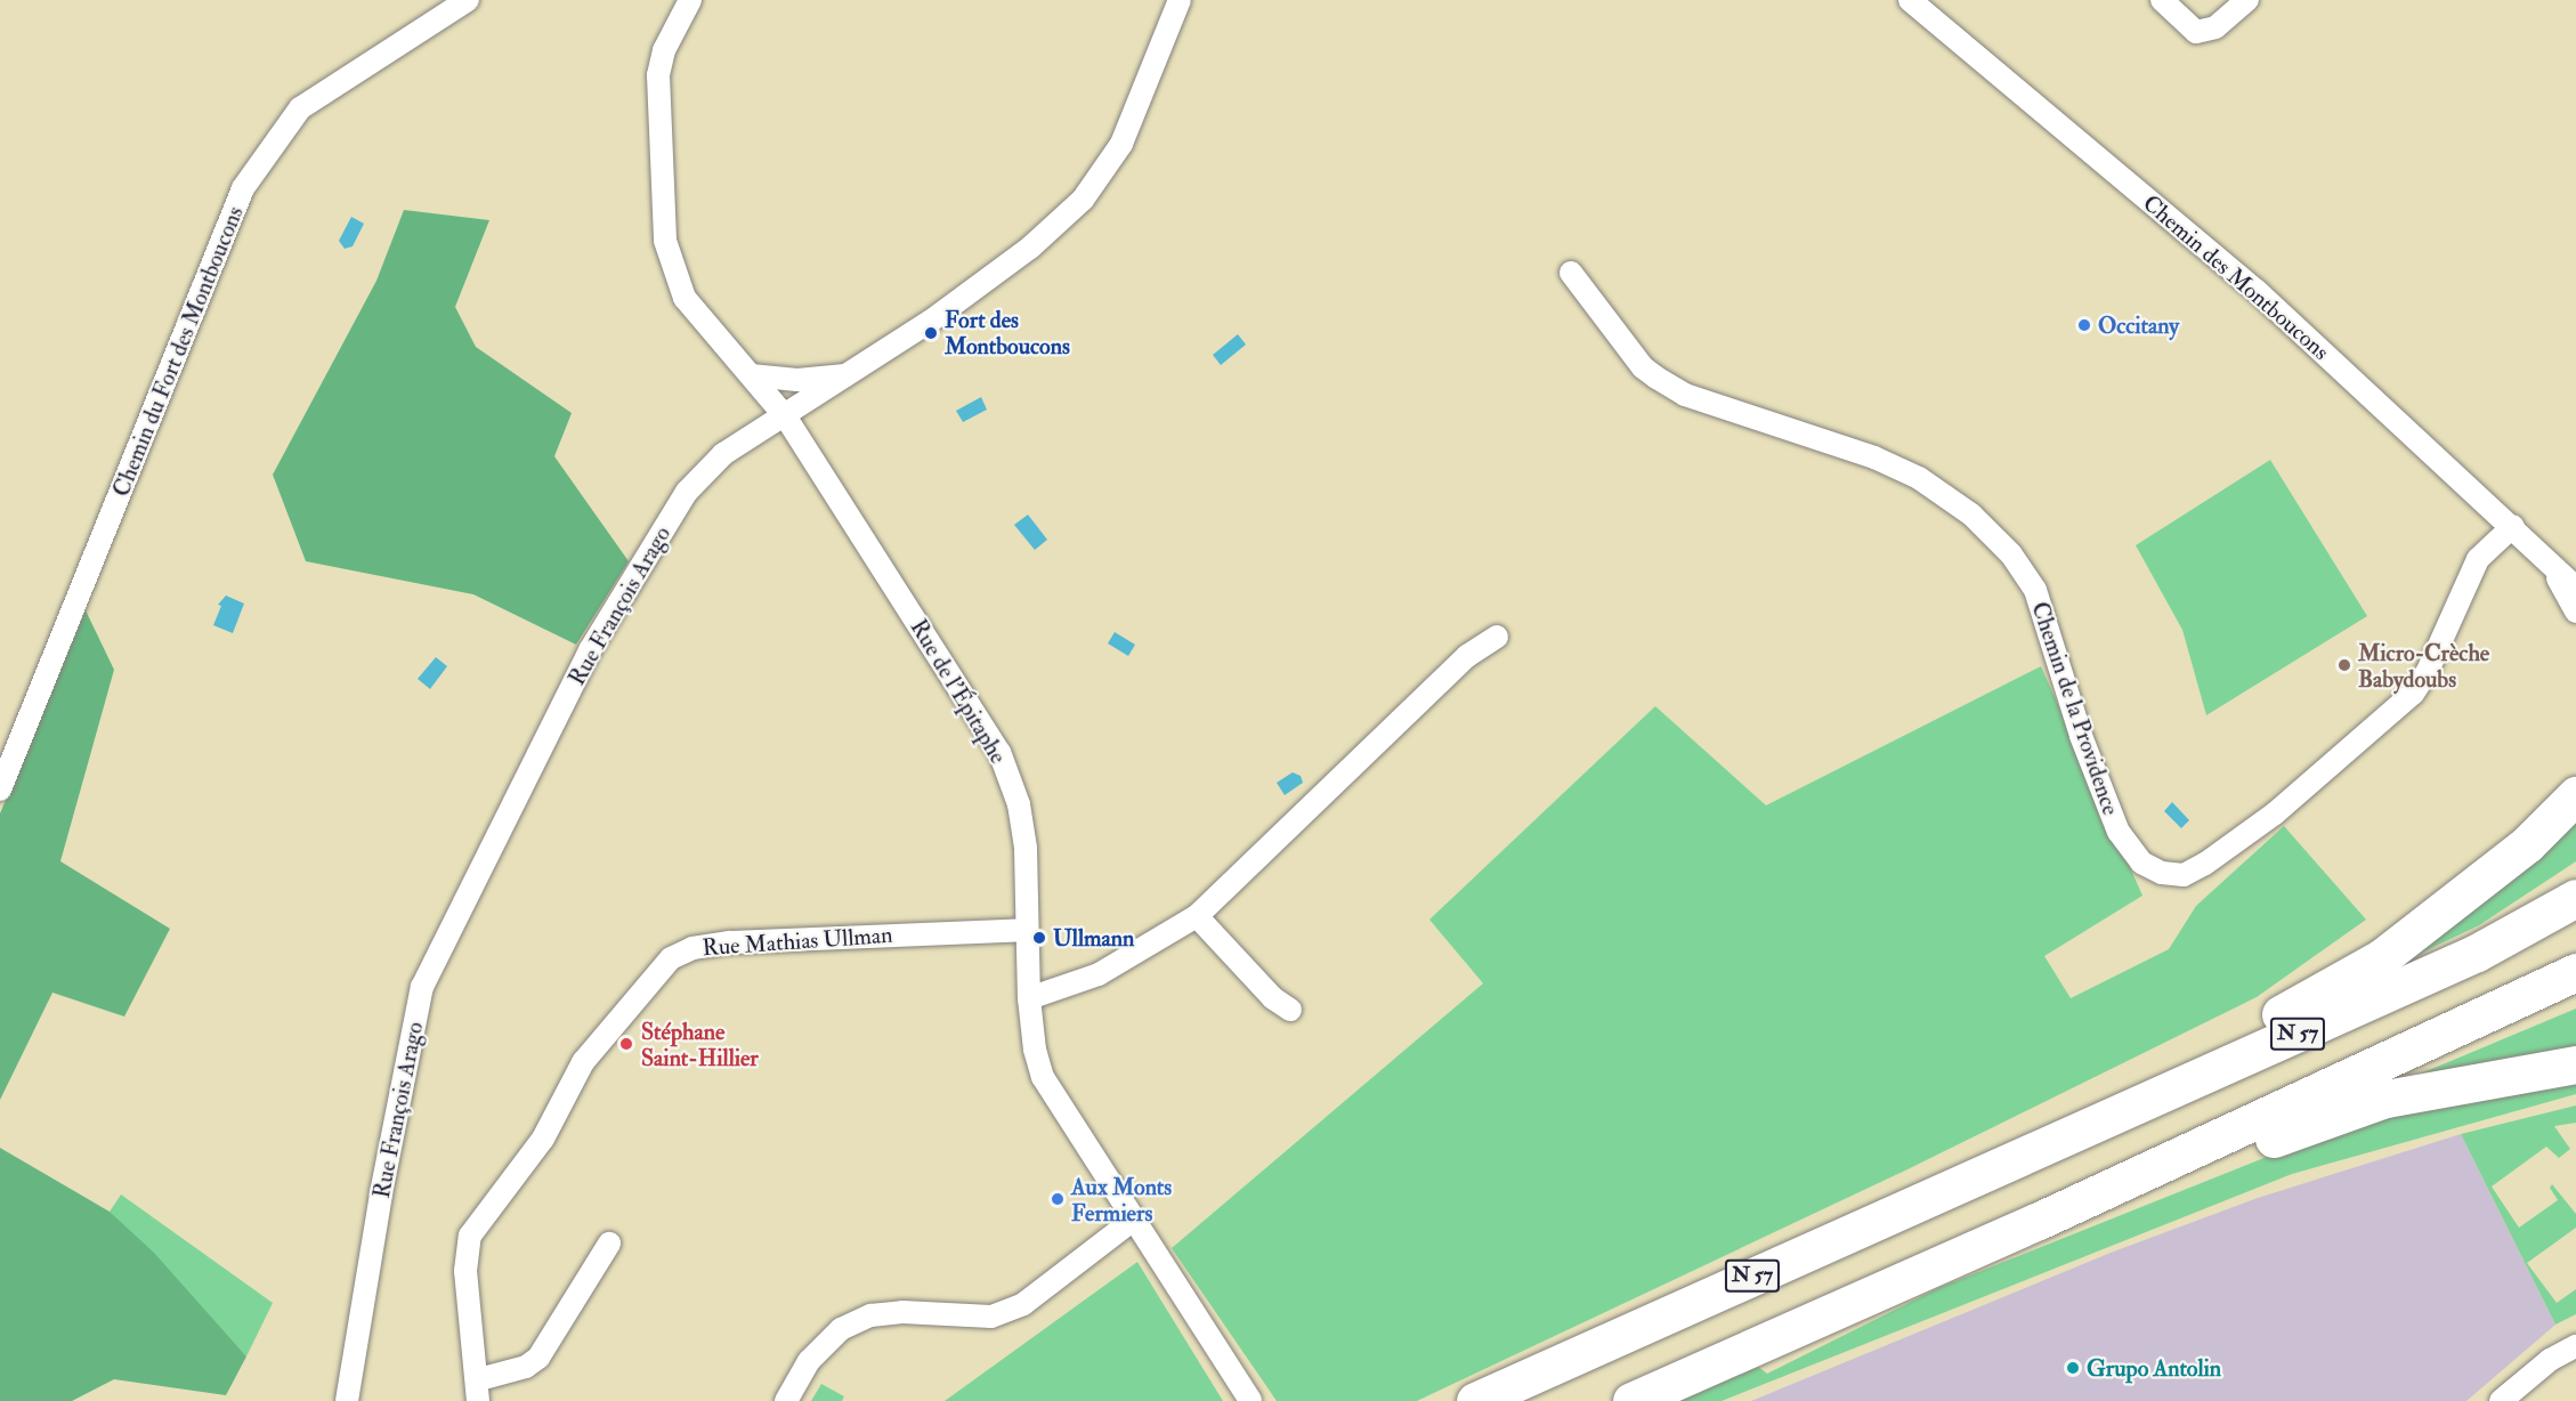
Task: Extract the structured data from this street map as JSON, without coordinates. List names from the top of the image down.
{
  "streets": {
    "highway": ["N 57"],
    "street": [
      "Chemin des Montboucons",
      "Chemin du Fort des Montboucons",
      "Rue François Arago",
      "Rue de l'Épitaphe",
      "Chemin de la Providence",
      "Rue Mathias Ullman"
    ]
  },
  "crossings": [
    ["Chemin des Montboucons", "Chemin de la Providence"],
    ["Rue François Arago", "Rue de l'Épitaphe"],
    ["Rue de l'Épitaphe", "Rue Mathias Ullman"]
  ],
  "places": [
    "Occitany",
    "Fort des Montboucons",
    "Micro-Crèche Babydoubs",
    "Ullmann",
    "Stéphane Saint-Hillier",
    "Aux Monts Fermiers",
    "Grupo Antolin"
  ]
}
